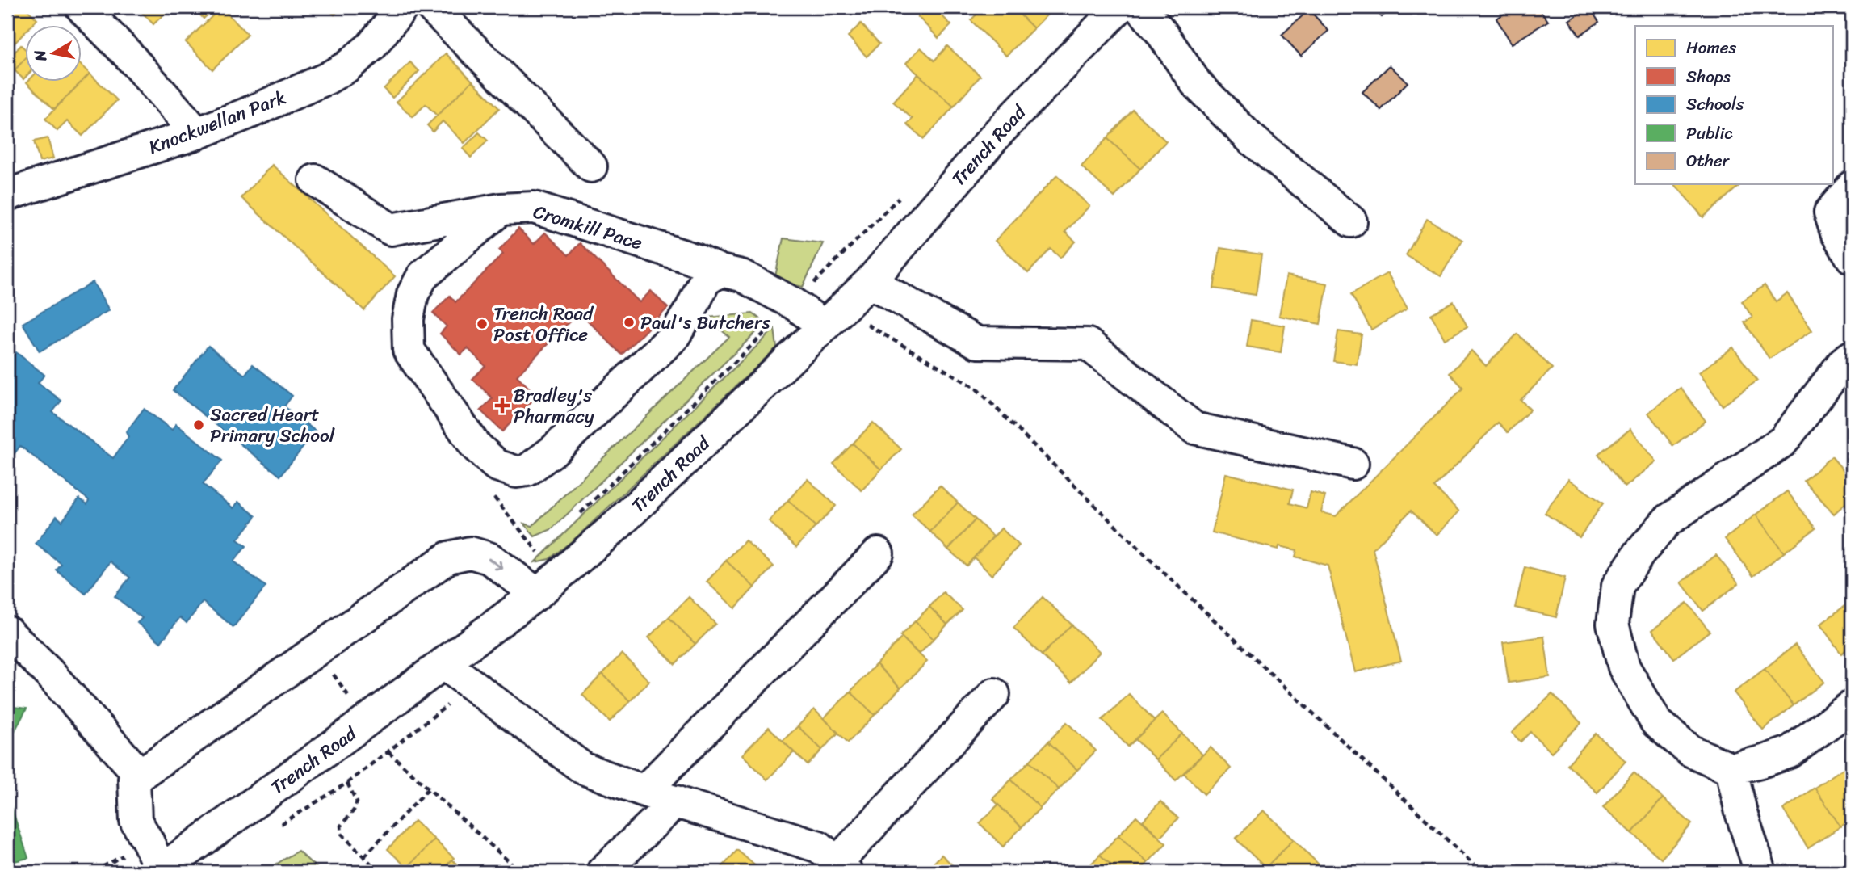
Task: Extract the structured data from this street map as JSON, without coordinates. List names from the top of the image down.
{
  "streets": {
    "street": ["Knockwellan Park", "Trench Road", "Cromkill Pace"]
  },
  "crossings": [
    ["Trench Road", "Cromkill Pace"]
  ],
  "places": {
    "other": ["Paul's Butchers", "Trench Road Post Office", "Sacred Heart Primary School"],
    "health": ["Bradley's Pharmacy"]
  },
  "legend": [
    "Homes",
    "Shops",
    "Schools",
    "Public",
    "Other"
  ],
  "north": "left"
}
